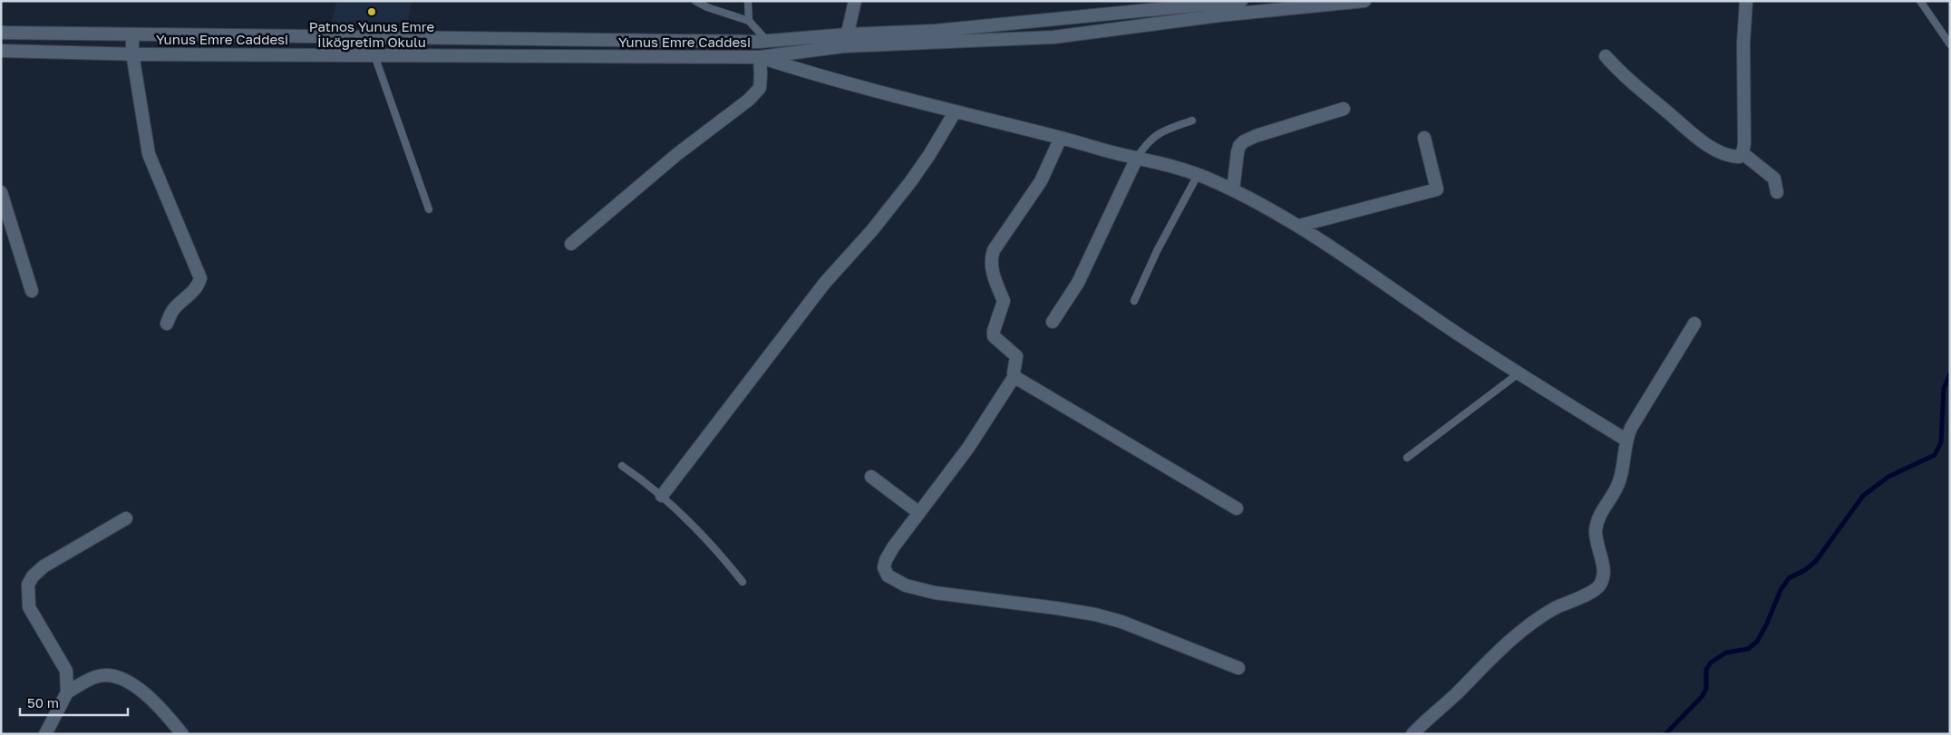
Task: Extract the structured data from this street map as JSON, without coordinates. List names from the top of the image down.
{
  "streets": {
    "street": ["Yunus Emre Caddesi"]
  },
  "places": ["Patnos Yunus Emre İlköğretim Okulu"],
  "scale_bar": "50 m"
}
